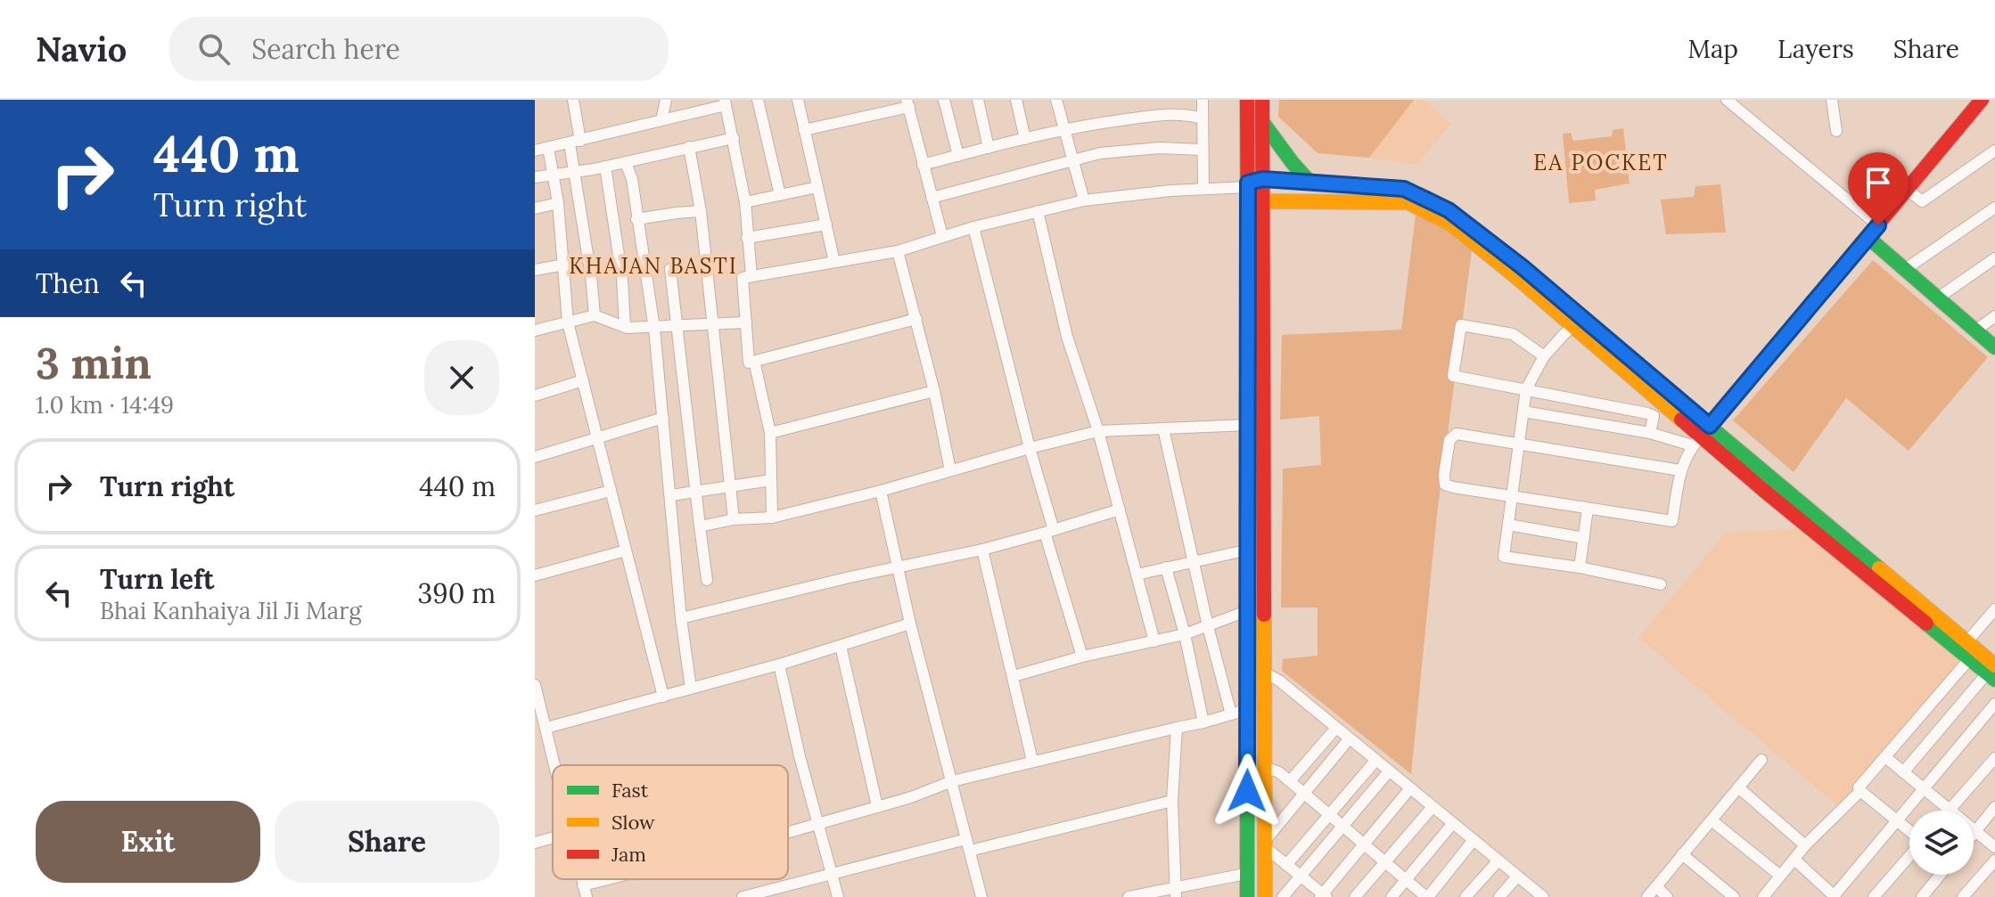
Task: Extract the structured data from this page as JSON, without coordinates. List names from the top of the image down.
{
  "districts": ["EA POCKET", "KHAJAN BASTI"],
  "legend": ["Fast", "Slow", "Jam"],
  "page": {
    "header": "Navio",
    "search": "Search here",
    "nav": ["Map", "Layers", "Share"],
    "turn": ["440 m", "Turn right"],
    "then": "Then",
    "heading": ["3 min", "1.0 km · 14:49"],
    "list": [
      {
        "name": "Turn right",
        "value": "440 m"
      },
      {
        "name": "Turn left",
        "note": "Bhai Kanhaiya Jil Ji Marg",
        "value": "390 m"
      }
    ],
    "buttons": ["Exit", "Share"]
  }
}
